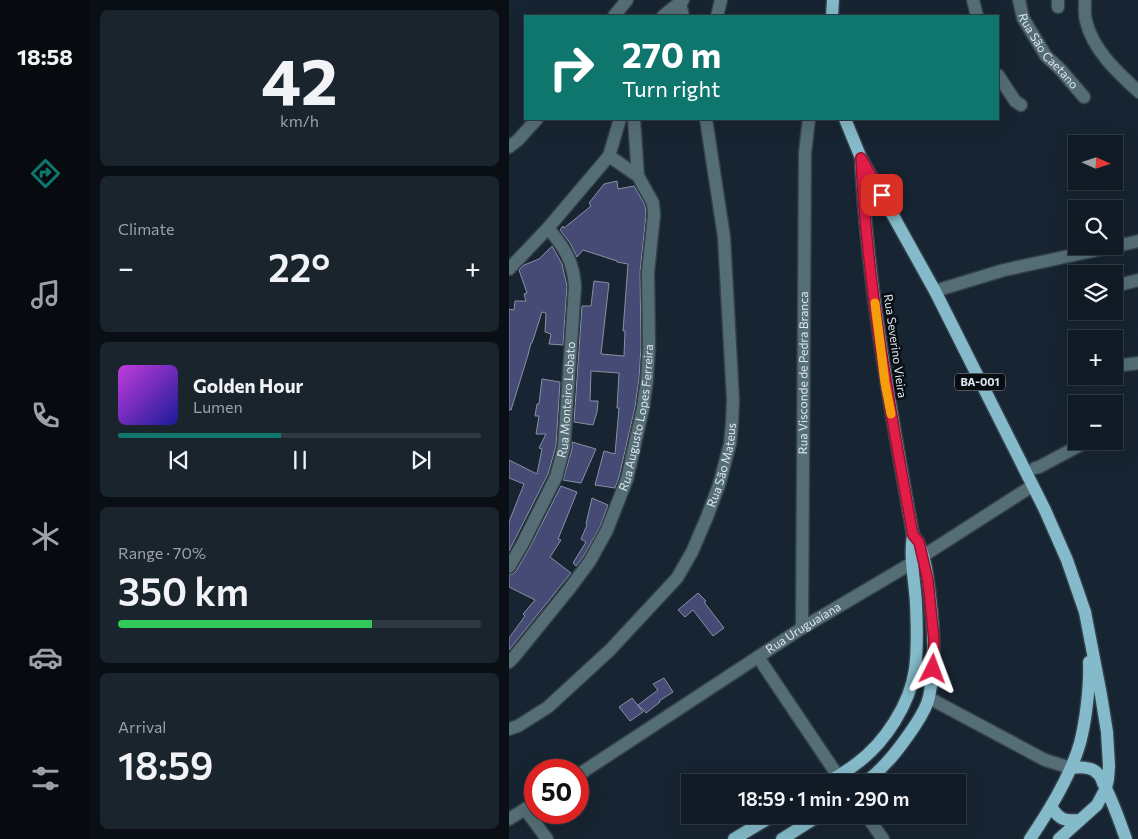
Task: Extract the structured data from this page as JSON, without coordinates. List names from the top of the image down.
{
  "streets": {
    "main road": ["Rua Severino Vieira", "BA-001"],
    "street": [
      "Rua São Caetano",
      "Rua Visconde de Pedra Branca",
      "Rua Monteiro Lobato",
      "Rua Augusto Lopes Ferreira",
      "Rua São Mateus",
      "Rua Uruguaiana"
    ]
  },
  "crossings": [
    ["Rua Severino Vieira", "BA-001"],
    ["Rua Severino Vieira", "Rua Uruguaiana"],
    ["Rua Visconde de Pedra Branca", "Rua Uruguaiana"],
    ["BA-001", "Rua Uruguaiana"]
  ],
  "north": "right",
  "page": {
    "tabs": "18:58",
    "tile": [
      ["42", "km/h"],
      "Climate",
      ["Range · 70%", "350 km"],
      ["Arrival", "18:59"]
    ],
    "turn": ["270 m", "Turn right"],
    "map_buttons": ["+", "−"],
    "heat": ["−", "22°", "+"],
    "song": ["Golden Hour", "Lumen"],
    "limit": "50",
    "trip": "18:59 · 1 min · 290 m"
  }
}
